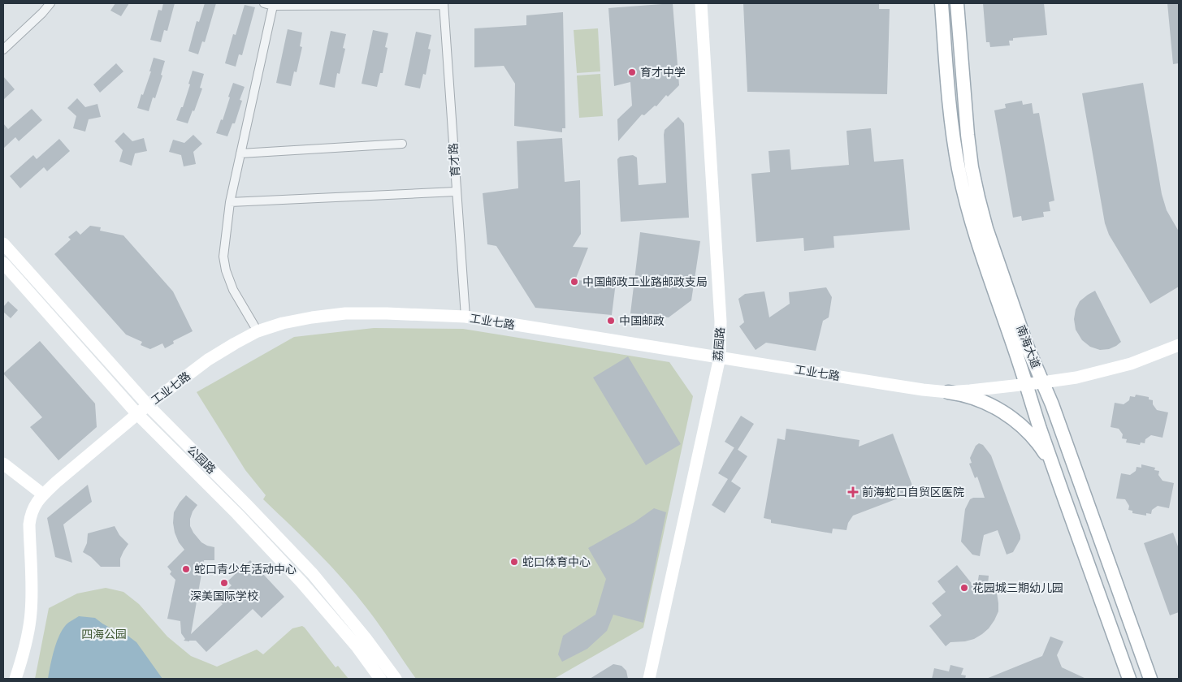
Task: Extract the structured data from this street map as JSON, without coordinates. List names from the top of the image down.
{
  "streets": {
    "main road": ["南海大道"],
    "street": [
      "育才路",
      "工业七路",
      "荔园路",
      "公园路"
    ]
  },
  "crossings": [
    ["育才路", "工业七路"],
    ["工业七路", "荔园路"],
    ["工业七路", "南海大道"],
    ["工业七路", "公园路"]
  ],
  "parks": ["四海公园"],
  "places": {
    "other": [
      "育才中学",
      "中国邮政工业路邮政支局",
      "中国邮政",
      "蛇口体育中心",
      "蛇口青少年活动中心",
      "深美国际学校",
      "花园城三期幼儿园"
    ],
    "health": ["前海蛇口自贸区医院"]
  }
}
